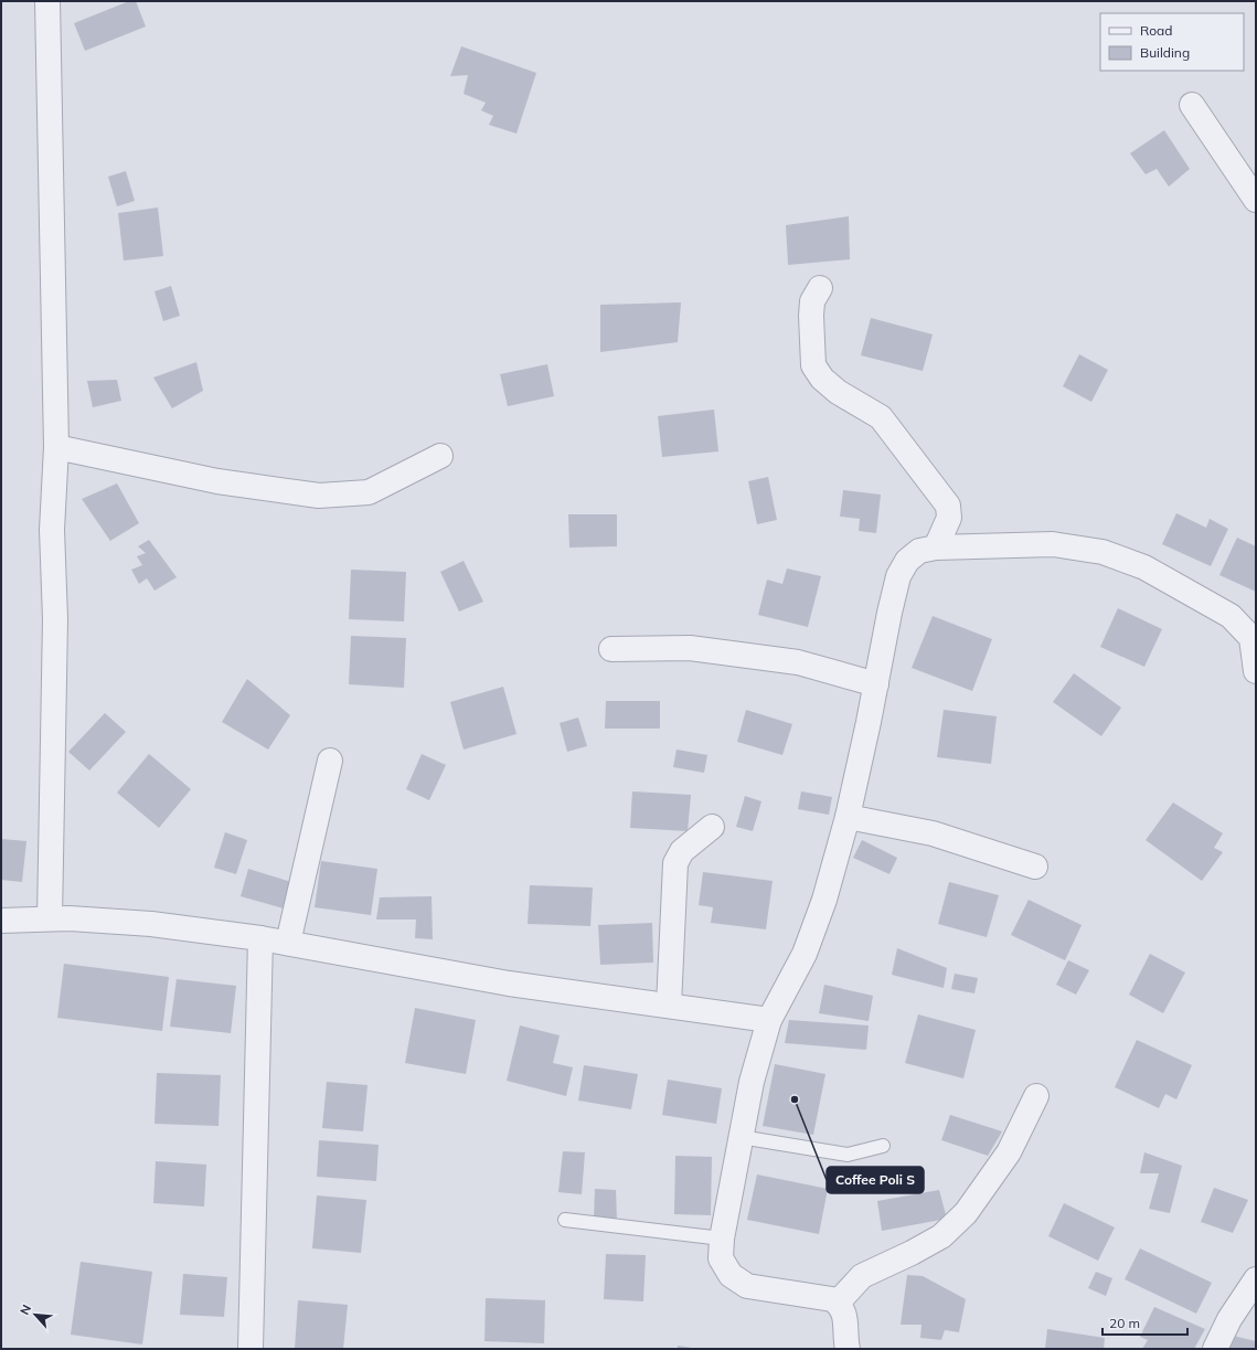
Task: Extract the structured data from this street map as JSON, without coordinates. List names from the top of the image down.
{
  "places": ["Coffee Poli S"],
  "legend": ["Road", "Building"],
  "scale_bar": "20 m",
  "north": "top left"
}
